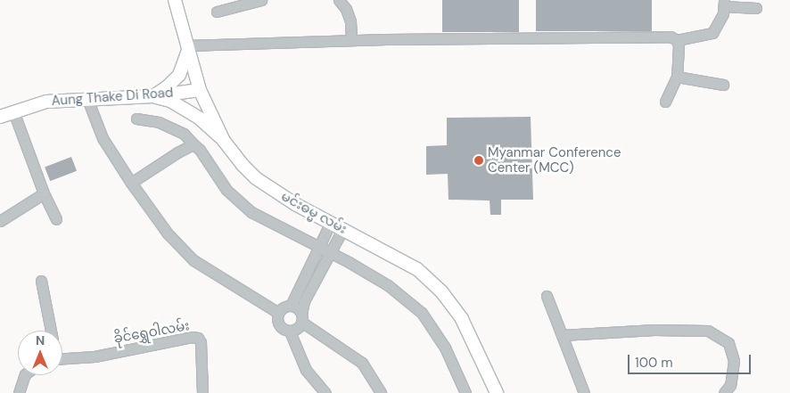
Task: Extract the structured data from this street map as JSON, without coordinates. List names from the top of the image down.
{
  "streets": {
    "main road": ["Aung Thake Di Road", "မင်းဓမ္မ လမ်း"],
    "street": ["ခိုင်ရွှေဝါလမ်း"]
  },
  "crossings": [
    ["Aung Thake Di Road", "မင်းဓမ္မ လမ်း"]
  ],
  "places": ["Myanmar Conference Center (MCC)"],
  "scale_bar": "100 m",
  "north": "top"
}
